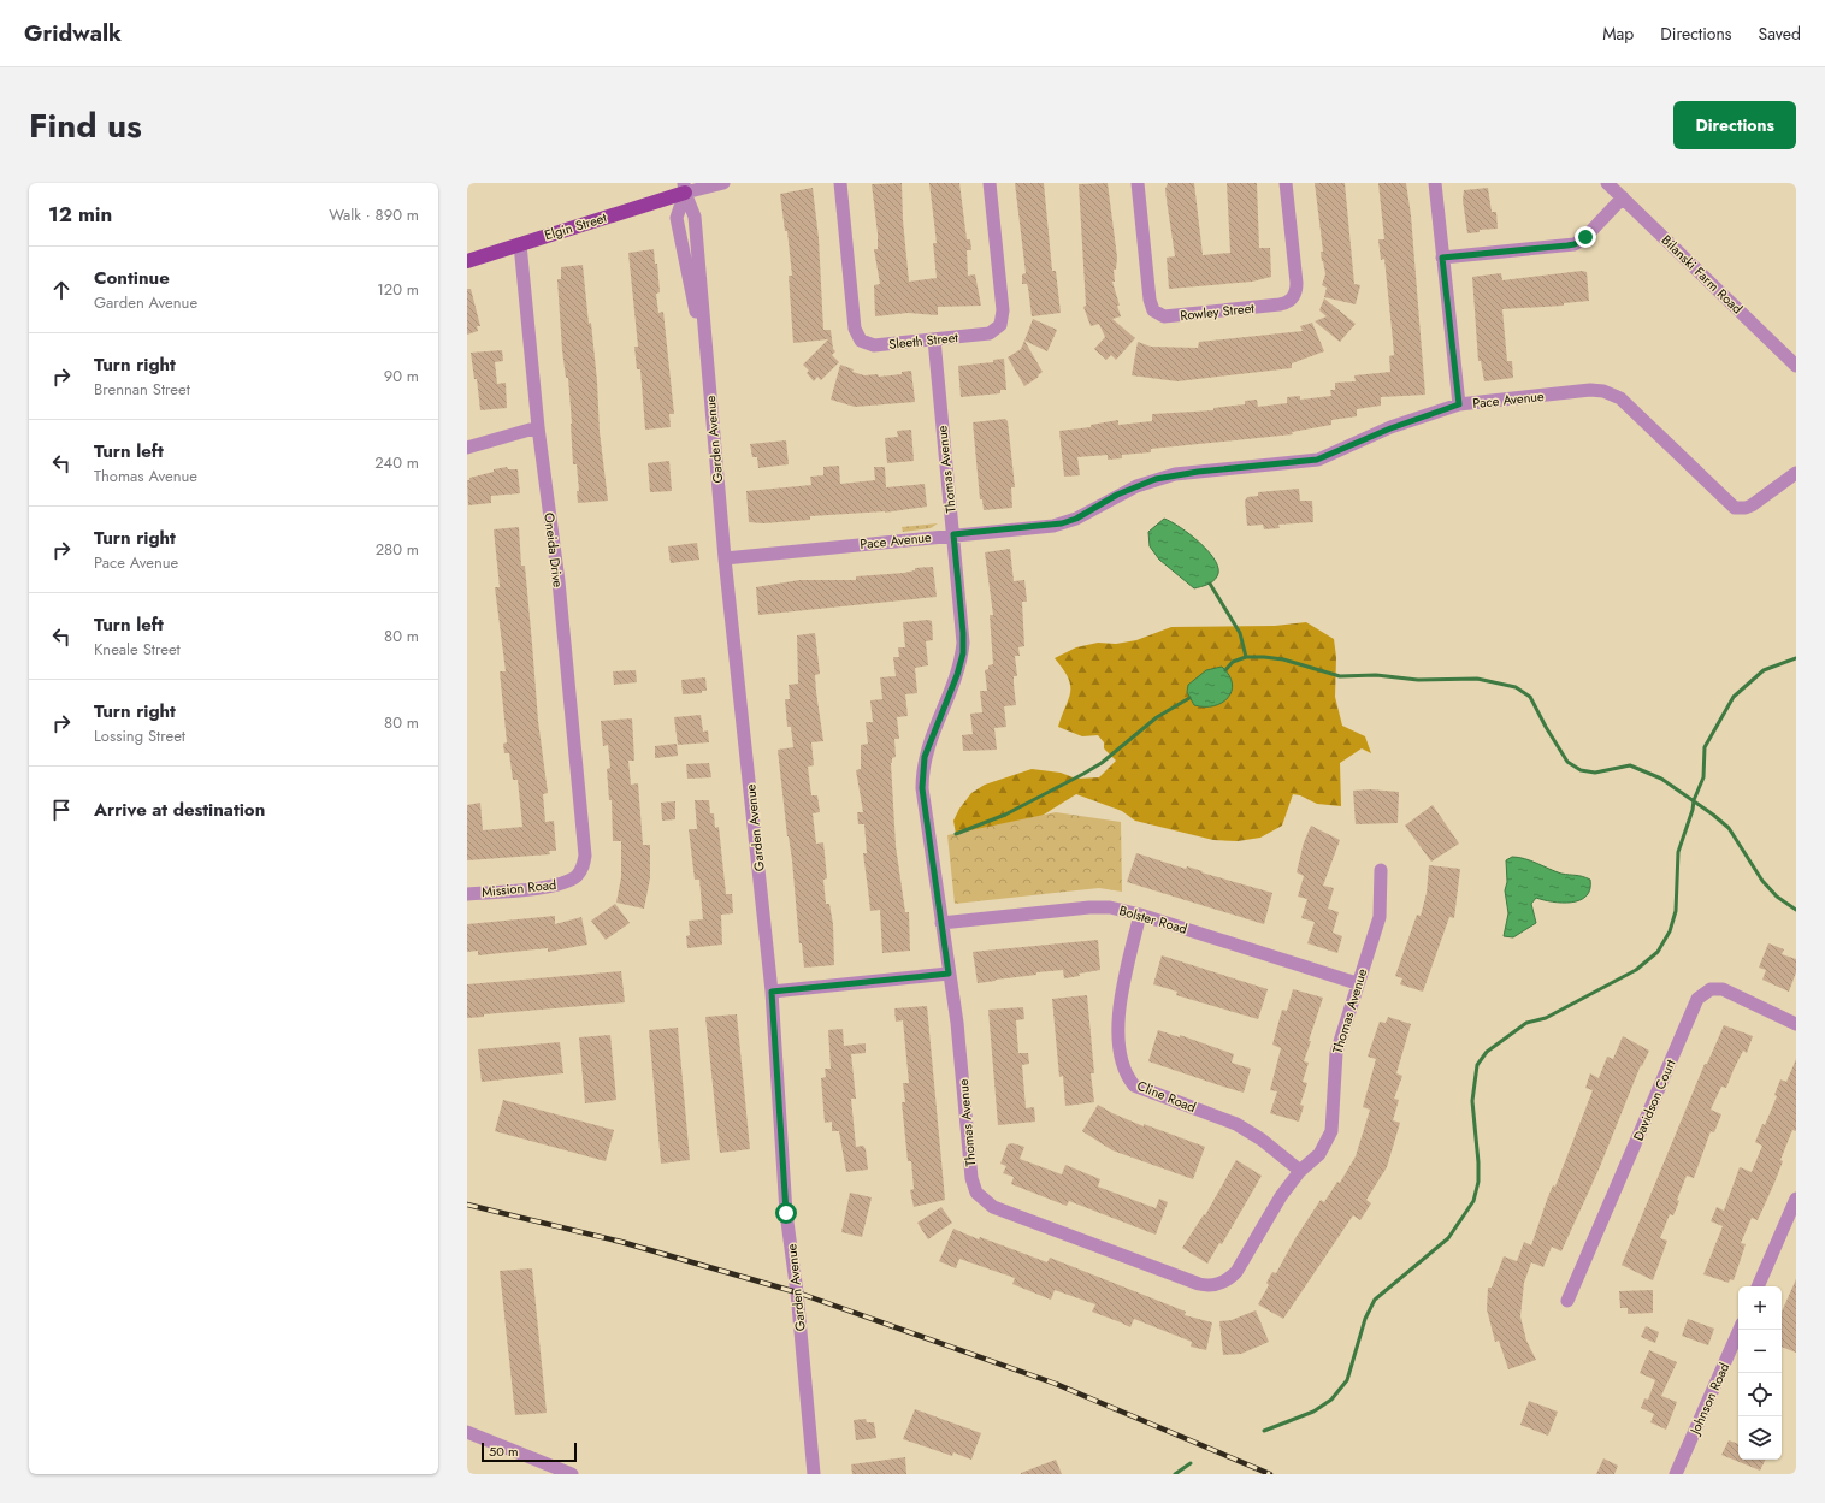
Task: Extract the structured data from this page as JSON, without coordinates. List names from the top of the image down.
{
  "streets": {
    "main road": ["Elgin Street"],
    "street": [
      "Bilanski Farm Road",
      "Rowley Street",
      "Sleeth Street",
      "Pace Avenue",
      "Garden Avenue",
      "Thomas Avenue",
      "Oneida Drive",
      "Mission Road",
      "Bolster Road",
      "Cline Road",
      "Davidson Court",
      "Johnson Road"
    ]
  },
  "crossings": [
    ["Elgin Street", "Garden Avenue"],
    ["Elgin Street", "Oneida Drive"],
    ["Sleeth Street", "Thomas Avenue"],
    ["Pace Avenue", "Garden Avenue"],
    ["Pace Avenue", "Thomas Avenue"],
    ["Thomas Avenue", "Bolster Road"],
    ["Thomas Avenue", "Cline Road"],
    ["Oneida Drive", "Mission Road"],
    ["Bolster Road", "Cline Road"]
  ],
  "scale_bar": "50 m",
  "page": {
    "header": "Gridwalk",
    "nav": ["Map", "Directions", "Saved"],
    "title": "Find us",
    "buttons": "Directions",
    "heading": ["12 min", "Walk · 890 m"],
    "list": [
      ["Continue", "Garden Avenue", "120 m"],
      ["Turn right", "Brennan Street", "90 m"],
      ["Turn left", "Thomas Avenue", "240 m"],
      ["Turn right", "Pace Avenue", "280 m"],
      ["Turn left", "Kneale Street", "80 m"],
      ["Turn right", "Lossing Street", "80 m"],
      "Arrive at destination"
    ],
    "map_buttons": ["+", "−"],
    "scale": "50 m"
  }
}
